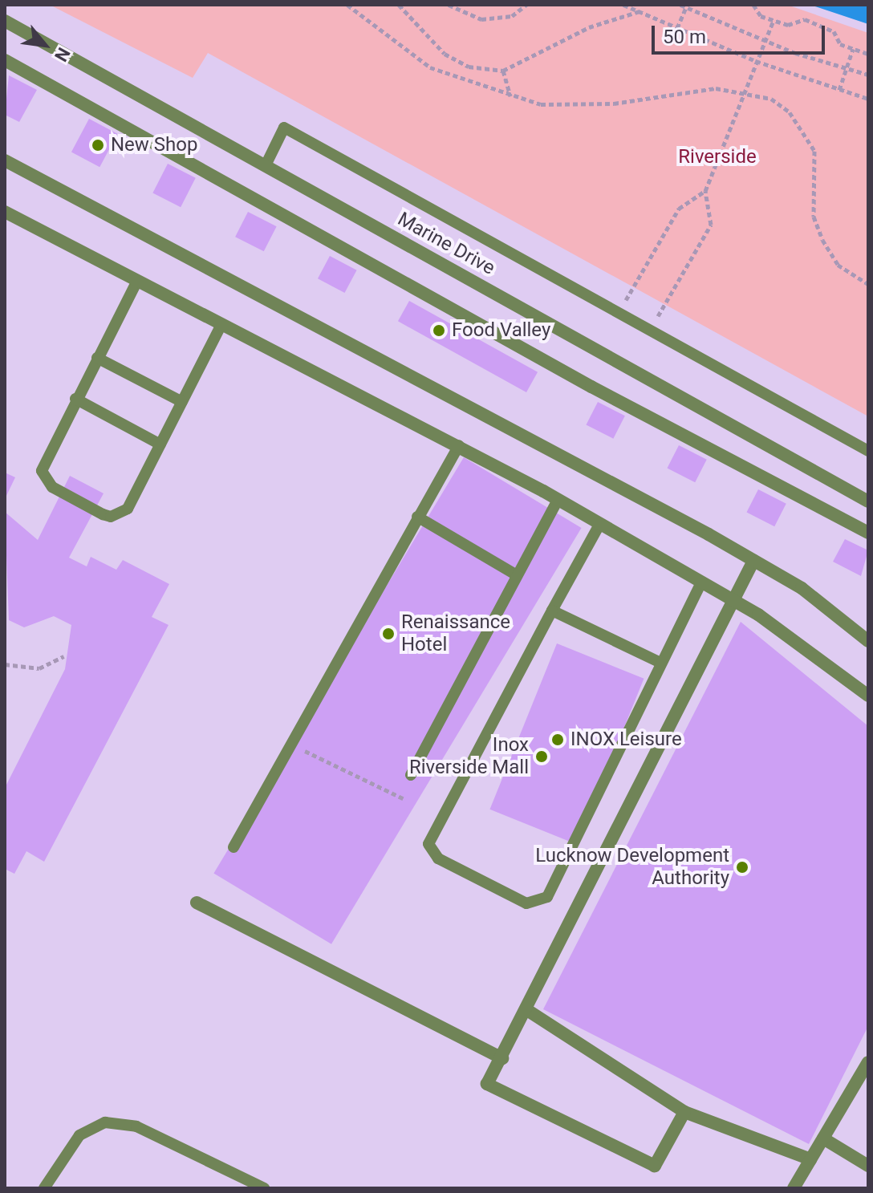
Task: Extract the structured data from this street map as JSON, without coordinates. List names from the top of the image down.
{
  "streets": {
    "street": ["Marine Drive"]
  },
  "parks": ["Riverside"],
  "places": [
    "New Shop",
    "Food Valley",
    "Renaissance Hotel",
    "INOX Leisure",
    "Inox Riverside Mall",
    "Lucknow Development Authority"
  ],
  "scale_bar": "50 m",
  "north": "bottom right"
}
